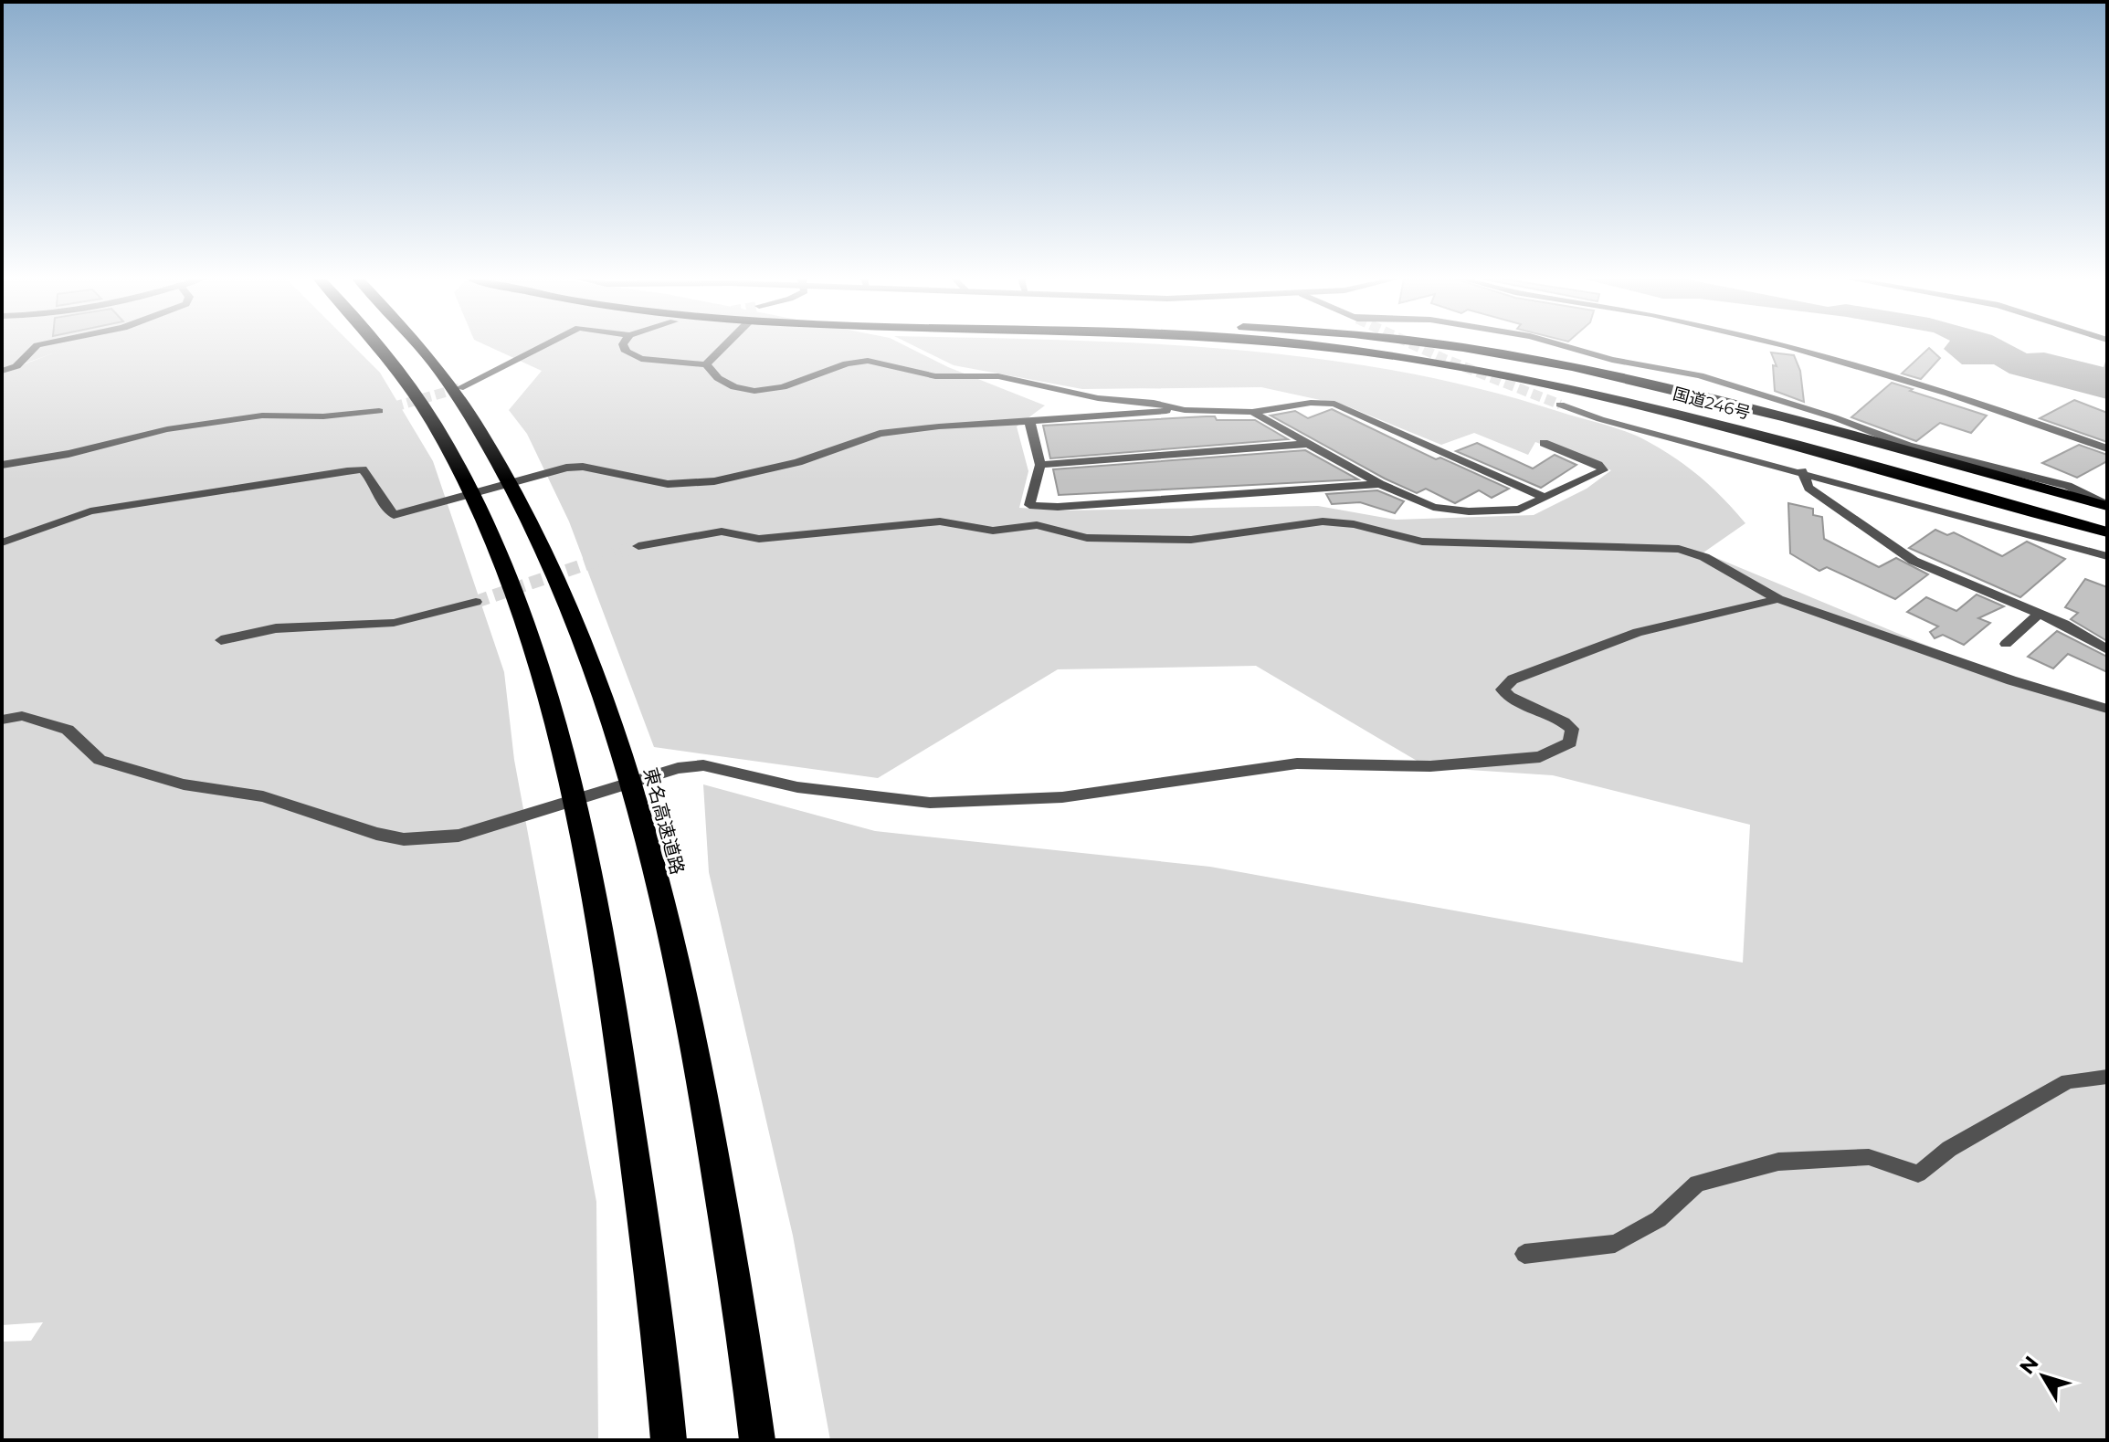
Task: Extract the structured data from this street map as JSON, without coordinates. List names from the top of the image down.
{
  "streets": {
    "highway": ["国道246号", "東名高速道路"]
  },
  "north": "top left"
}
